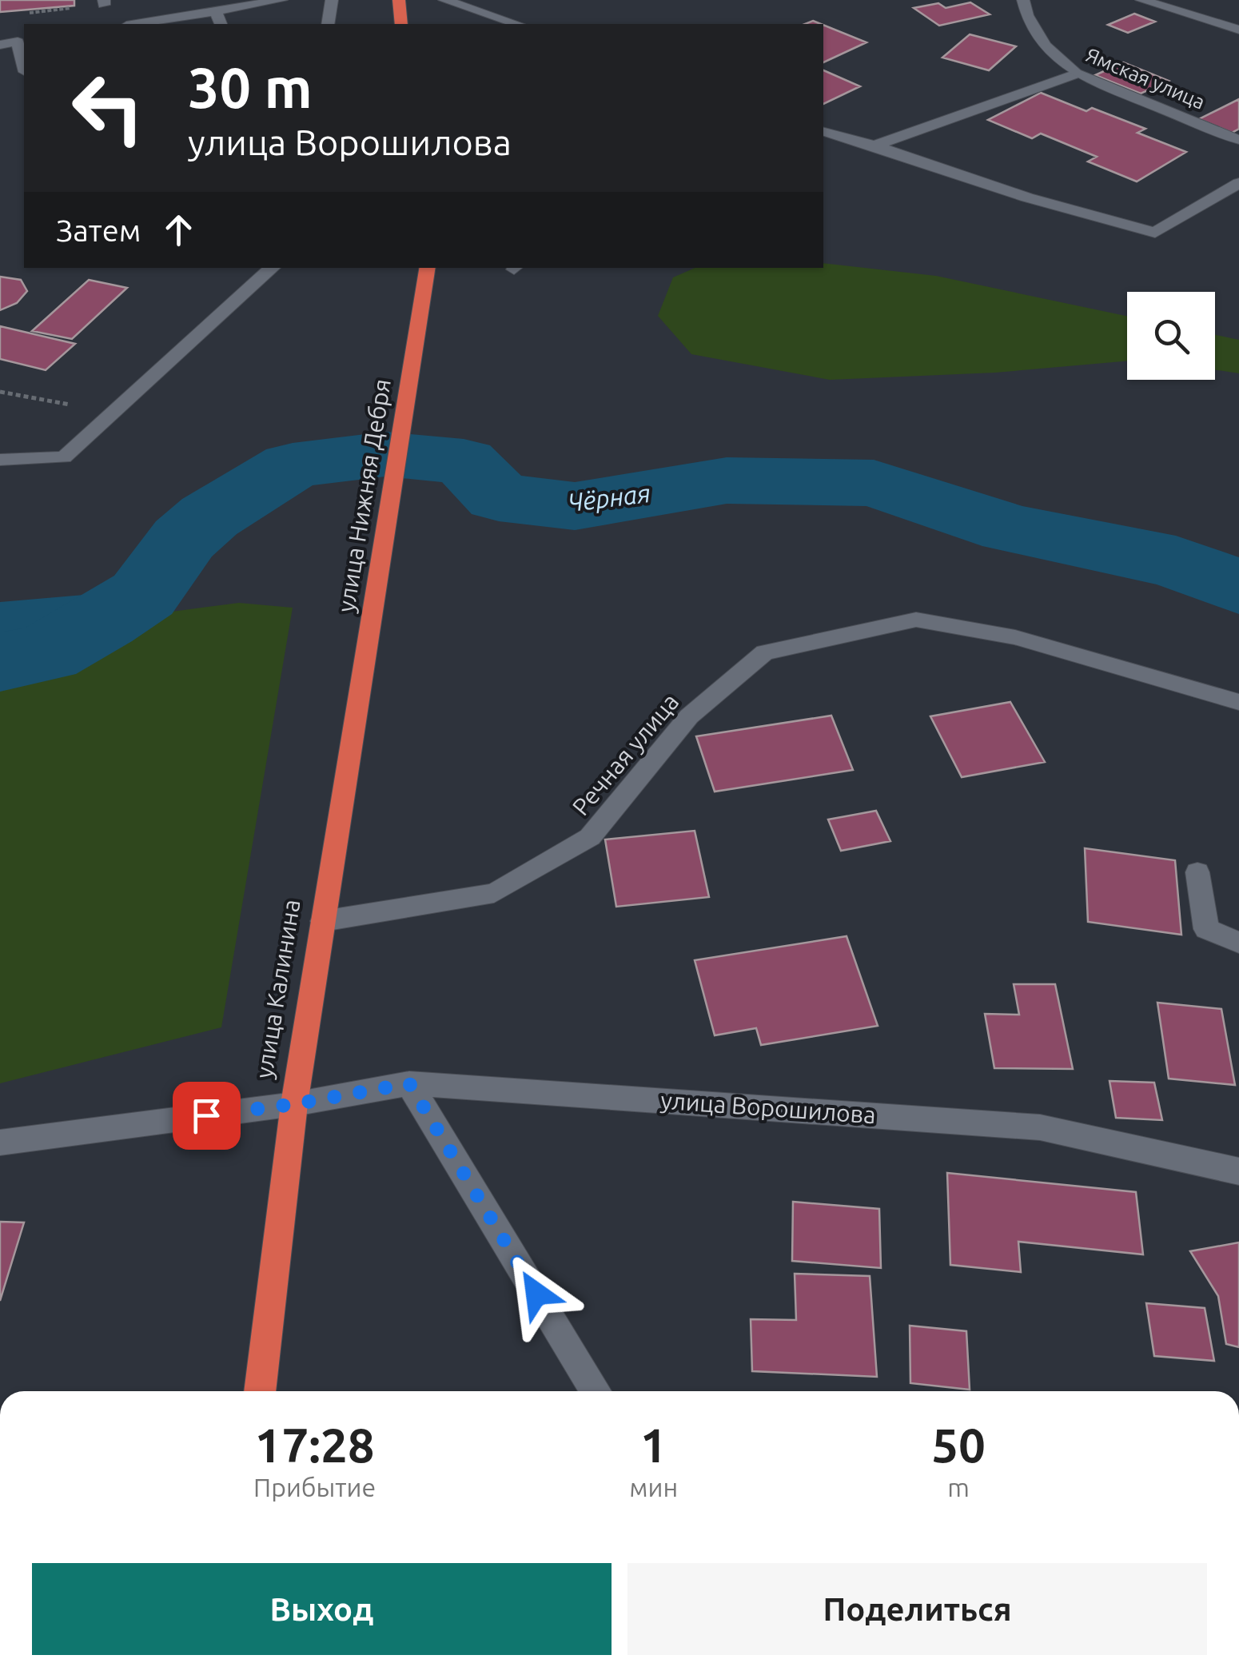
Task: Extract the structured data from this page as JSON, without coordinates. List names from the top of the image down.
{
  "streets": {
    "highway": ["улица Нижняя Дебря", "улица Калинина"],
    "street": ["Ямская улица", "Речная улица", "улица Ворошилова"]
  },
  "crossings": [
    ["улица Нижняя Дебря", "улица Калинина"],
    ["Речная улица", "улица Калинина"],
    ["улица Калинина", "улица Ворошилова"]
  ],
  "water": ["Чёрная"],
  "page": {
    "turn": ["30 m", "улица Ворошилова"],
    "then": "Затем",
    "eta": [
      "17:28",
      "Прибытие",
      "1",
      "мин",
      "50",
      "m"
    ],
    "buttons": ["Выход", "Поделиться"]
  }
}
